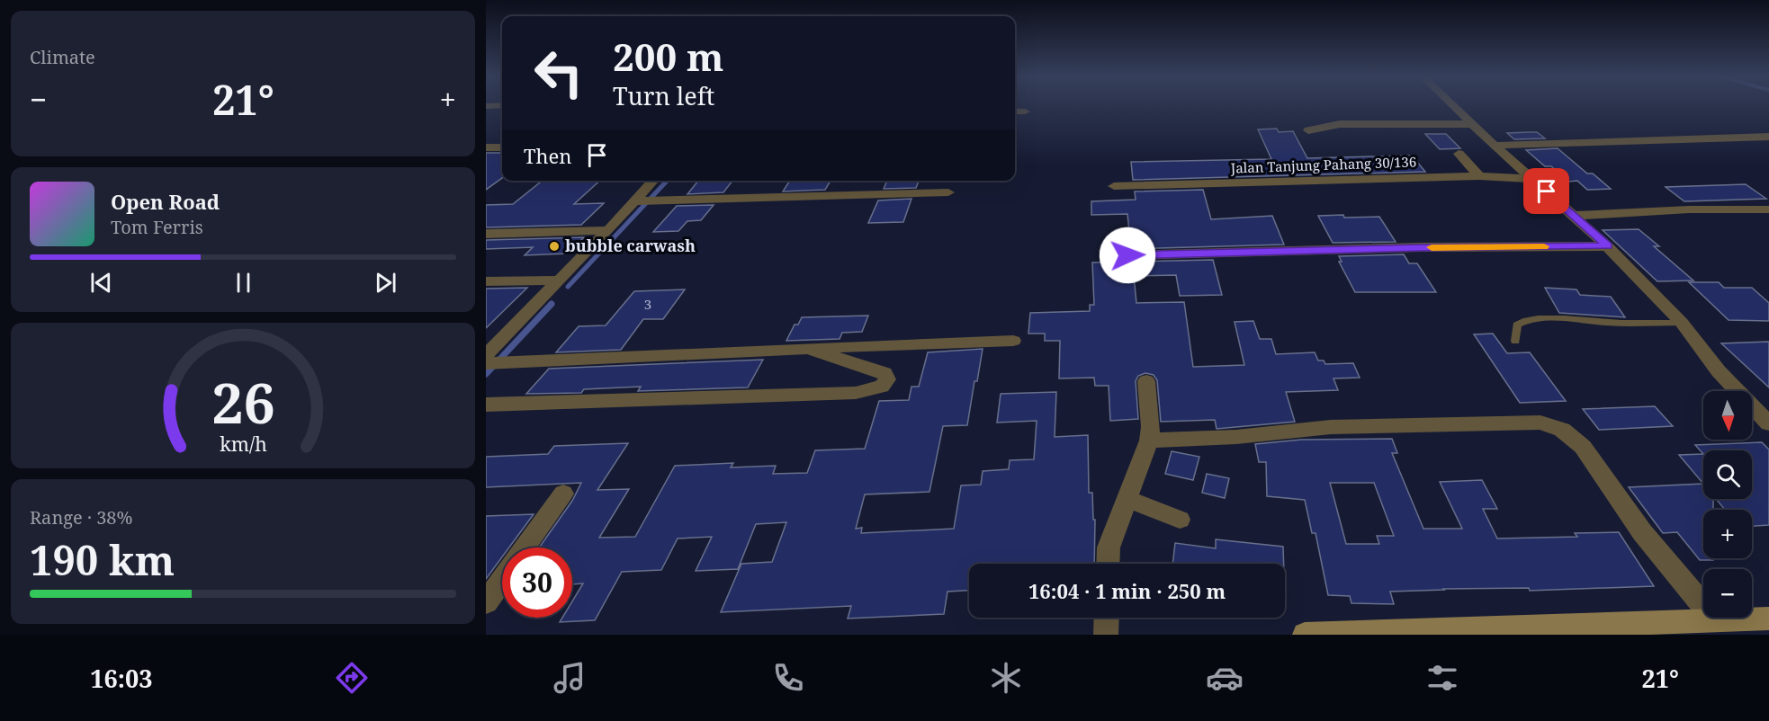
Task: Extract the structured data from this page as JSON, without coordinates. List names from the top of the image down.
{
  "streets": {
    "street": ["Jalan Tanjung Pahang 30/136"]
  },
  "places": ["bubble carwash"],
  "house_numbers": ["3"],
  "north": "bottom",
  "page": {
    "tile": [
      "Climate",
      ["Range · 38%", "190 km"]
    ],
    "turn": ["200 m", "Turn left"],
    "heat": ["−", "21°", "+"],
    "then": "Then",
    "song": ["Open Road", "Tom Ferris"],
    "map_buttons": ["+", "−"],
    "limit": "30",
    "trip": "16:04 · 1 min · 250 m",
    "tabs": ["16:03", "21°"],
    "gauge": ["26", "km/h"]
  }
}
